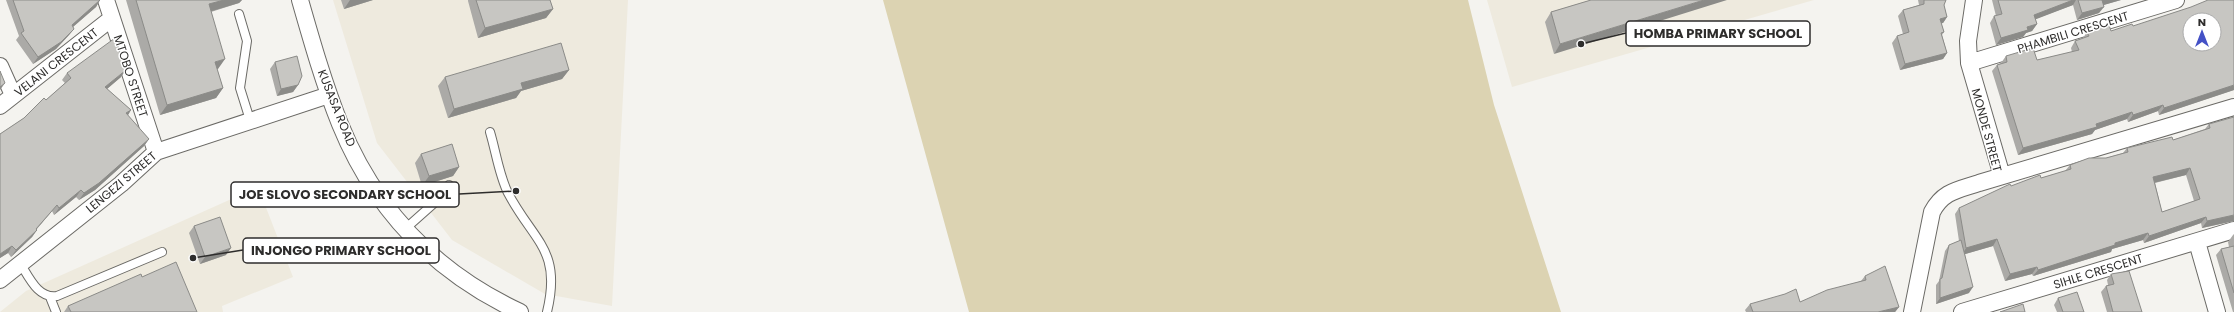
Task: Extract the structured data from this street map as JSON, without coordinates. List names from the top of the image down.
{
  "streets": {
    "street": [
      "PHAMBILI CRESCENT",
      "VELANI CRESCENT",
      "MTOBO STREET",
      "KUSASA ROAD",
      "MONDE STREET",
      "LENGEZI STREET",
      "SIHLE CRESCENT"
    ]
  },
  "crossings": [
    ["PHAMBILI CRESCENT", "MONDE STREET"],
    ["VELANI CRESCENT", "MTOBO STREET"],
    ["MTOBO STREET", "LENGEZI STREET"],
    ["KUSASA ROAD", "LENGEZI STREET"]
  ],
  "places": ["HOMBA PRIMARY SCHOOL", "JOE SLOVO SECONDARY SCHOOL", "INJONGO PRIMARY SCHOOL"],
  "north": "top"
}
